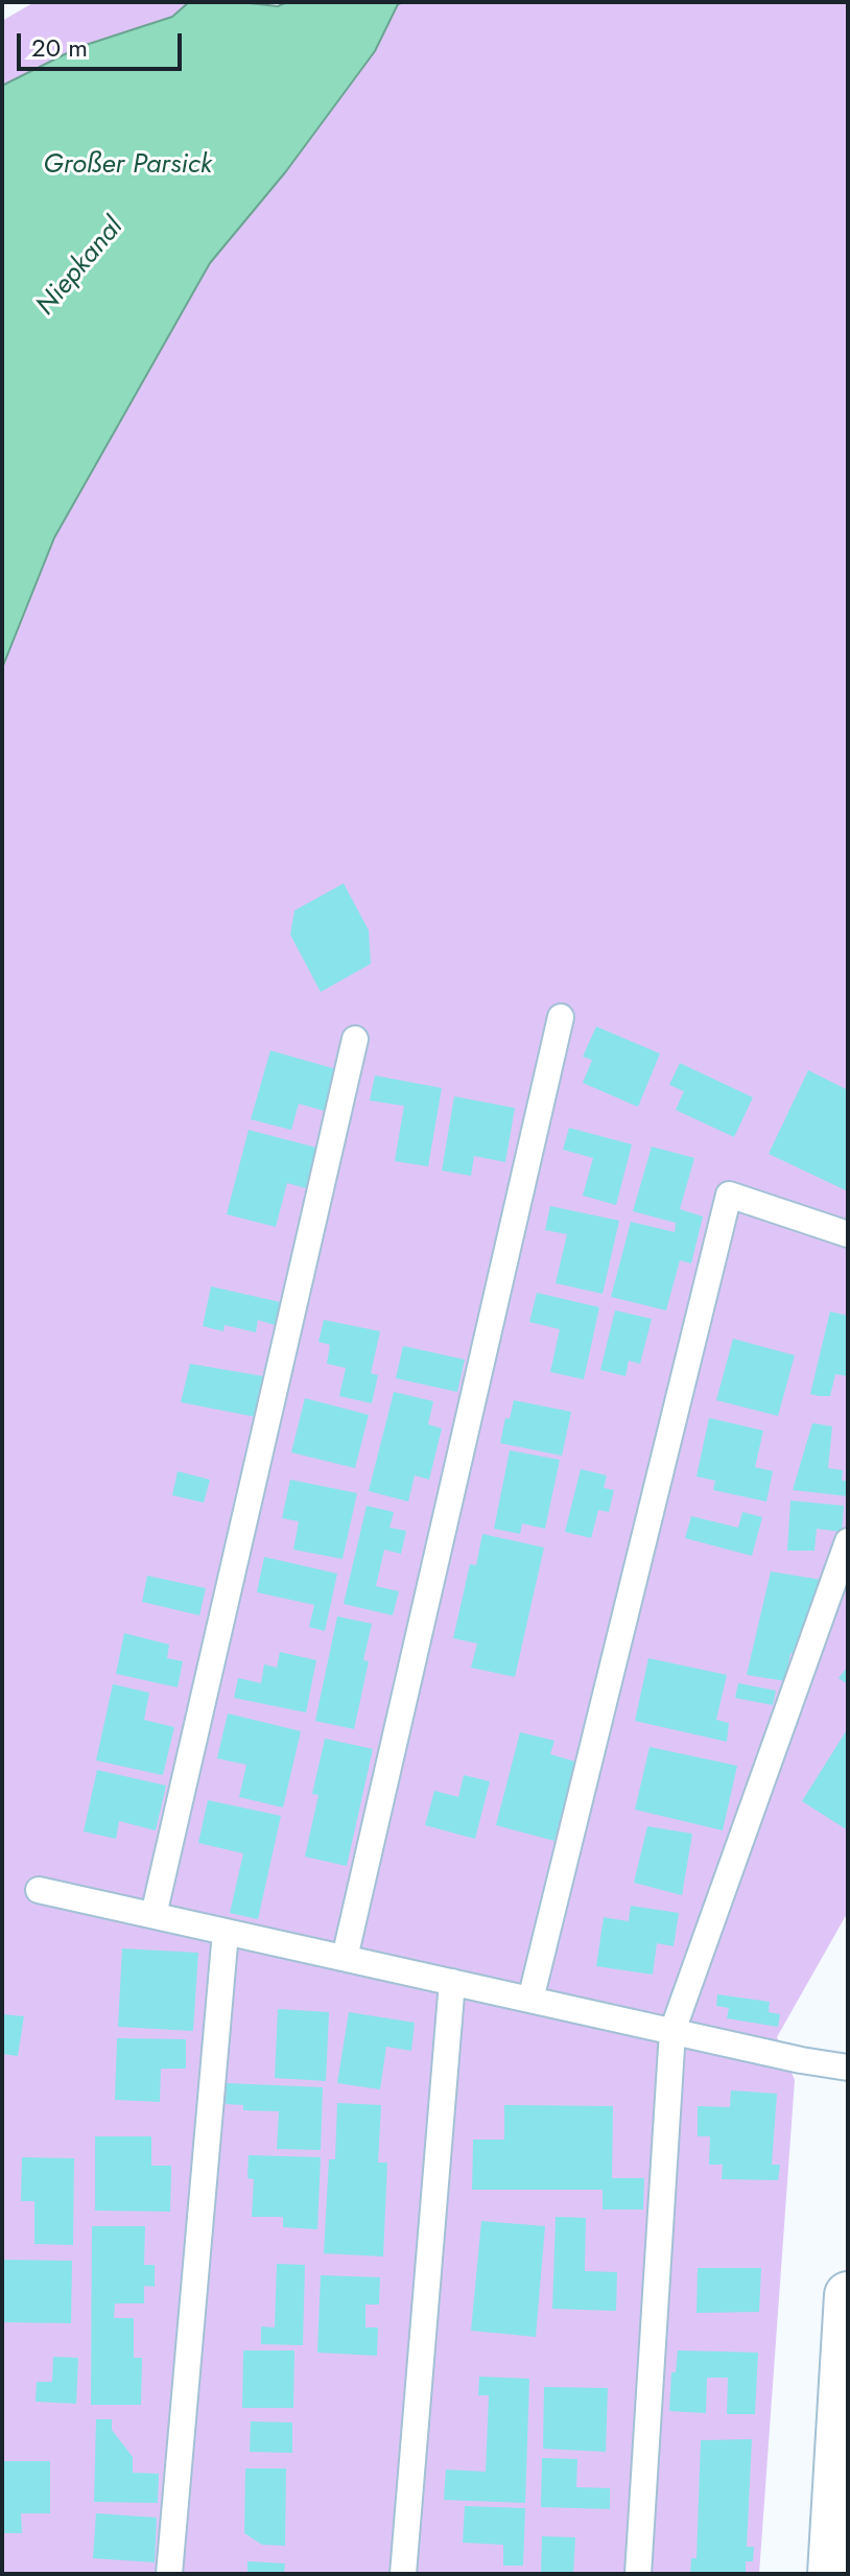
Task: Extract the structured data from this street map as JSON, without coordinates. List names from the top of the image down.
{
  "water": ["Großer Parsick", "Niepkanal"],
  "scale_bar": "20 m"
}
